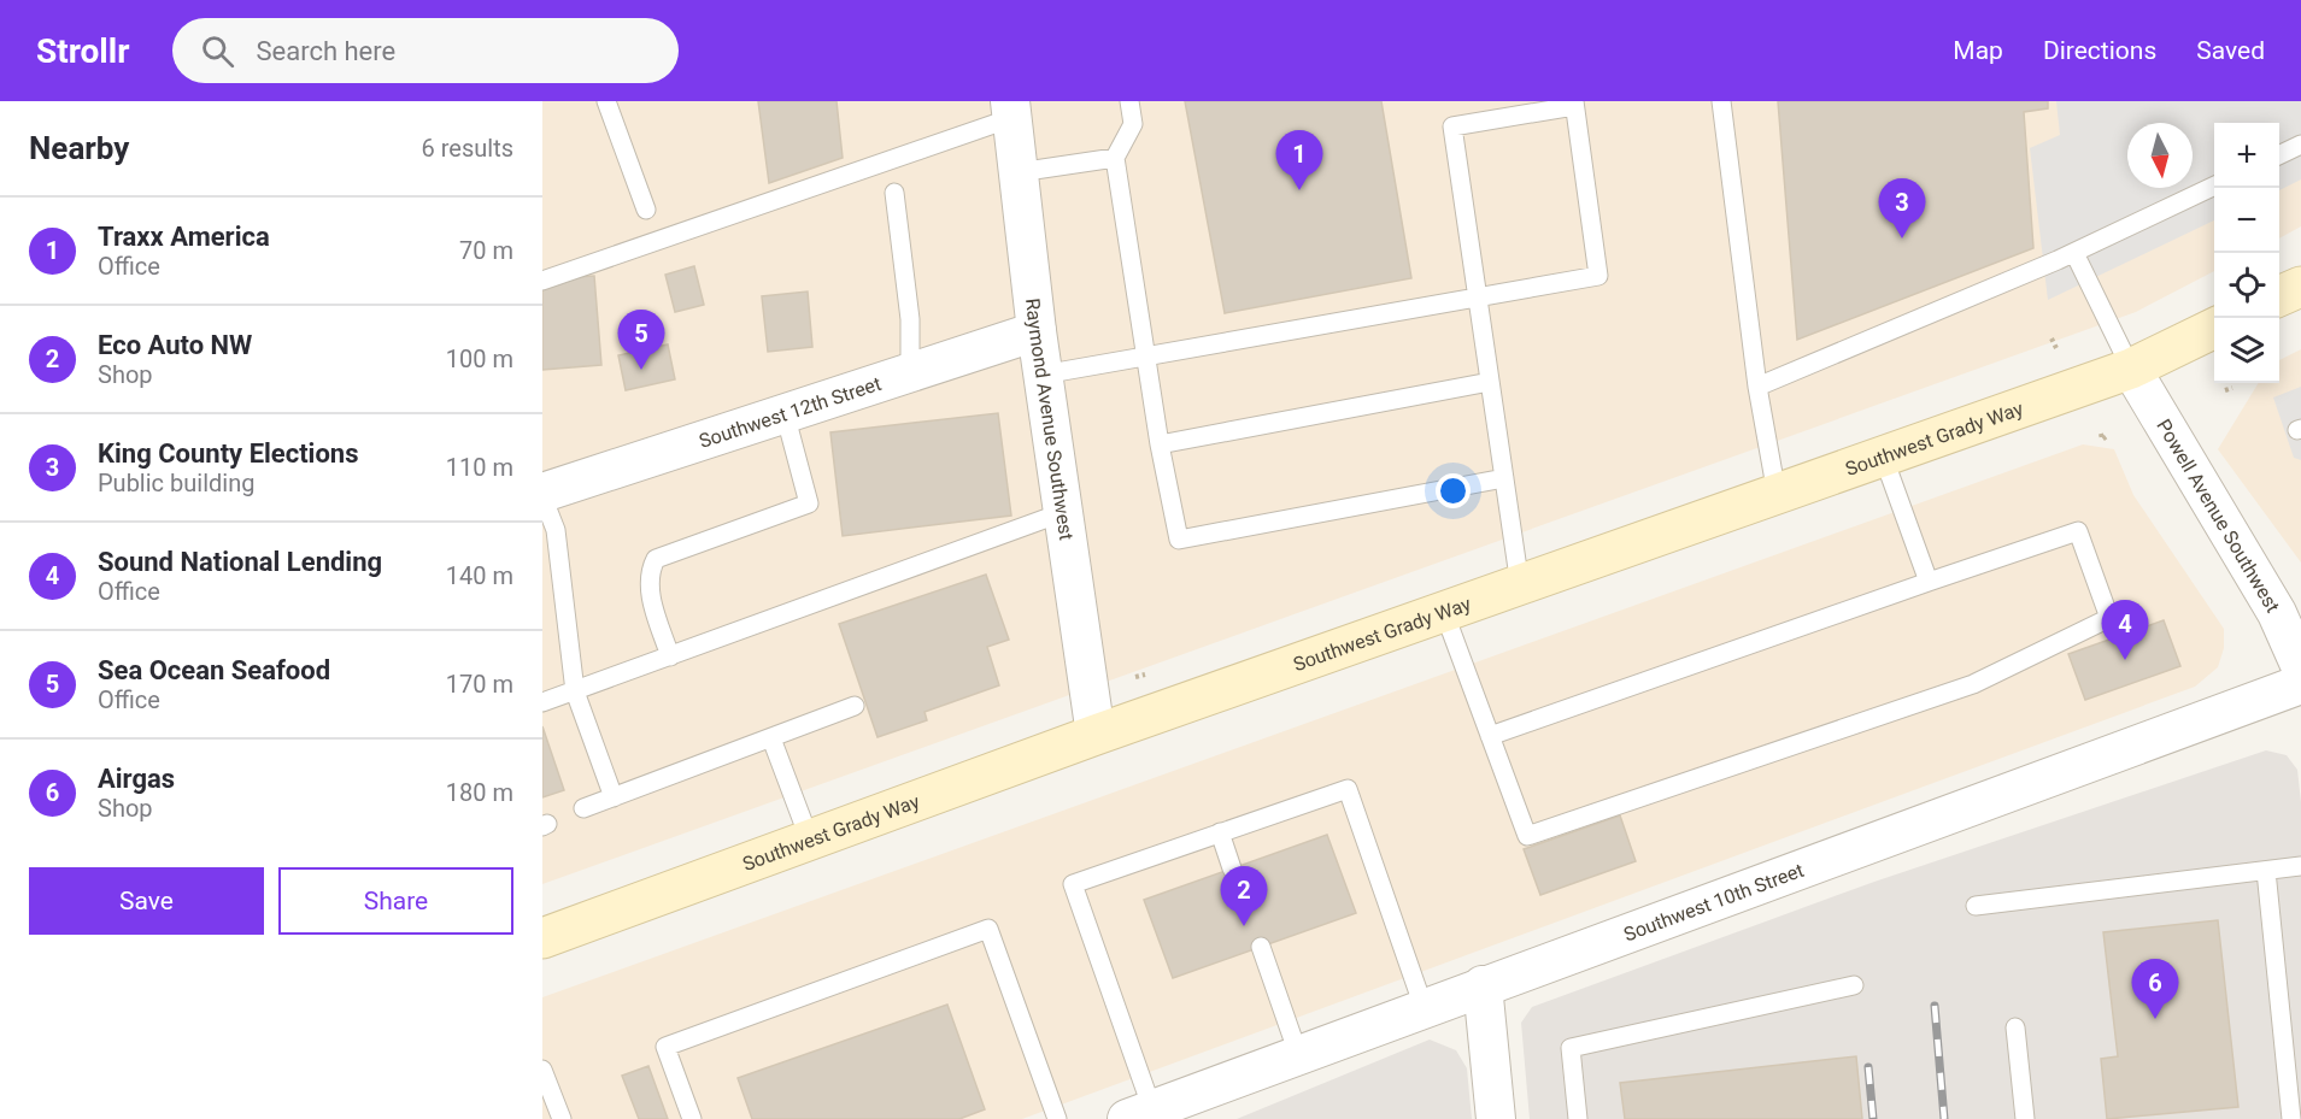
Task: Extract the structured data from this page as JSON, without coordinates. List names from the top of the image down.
{
  "streets": {
    "main road": ["Southwest Grady Way"],
    "street": [
      "Southwest 12th Street",
      "Raymond Avenue Southwest",
      "Powell Avenue Southwest",
      "Southwest 10th Street"
    ]
  },
  "crossings": [
    ["Southwest 12th Street", "Raymond Avenue Southwest"],
    ["Raymond Avenue Southwest", "Southwest Grady Way"],
    ["Southwest Grady Way", "Powell Avenue Southwest"]
  ],
  "north": "bottom",
  "page": {
    "header": "Strollr",
    "search": "Search here",
    "nav": ["Map", "Directions", "Saved"],
    "heading": ["Nearby", "6 results"],
    "map_buttons": ["+", "−"],
    "pins": [
      "1",
      "3",
      "5",
      "4",
      "2",
      "6"
    ],
    "list": [
      {
        "mark": "1",
        "name": "Traxx America",
        "note": "Office",
        "value": "70 m"
      },
      {
        "mark": "2",
        "name": "Eco Auto NW",
        "note": "Shop",
        "value": "100 m"
      },
      {
        "mark": "3",
        "name": "King County Elections",
        "note": "Public building",
        "value": "110 m"
      },
      {
        "mark": "4",
        "name": "Sound National Lending",
        "note": "Office",
        "value": "140 m"
      },
      {
        "mark": "5",
        "name": "Sea Ocean Seafood",
        "note": "Office",
        "value": "170 m"
      },
      {
        "mark": "6",
        "name": "Airgas",
        "note": "Shop",
        "value": "180 m"
      }
    ],
    "buttons": ["Save", "Share"]
  }
}
